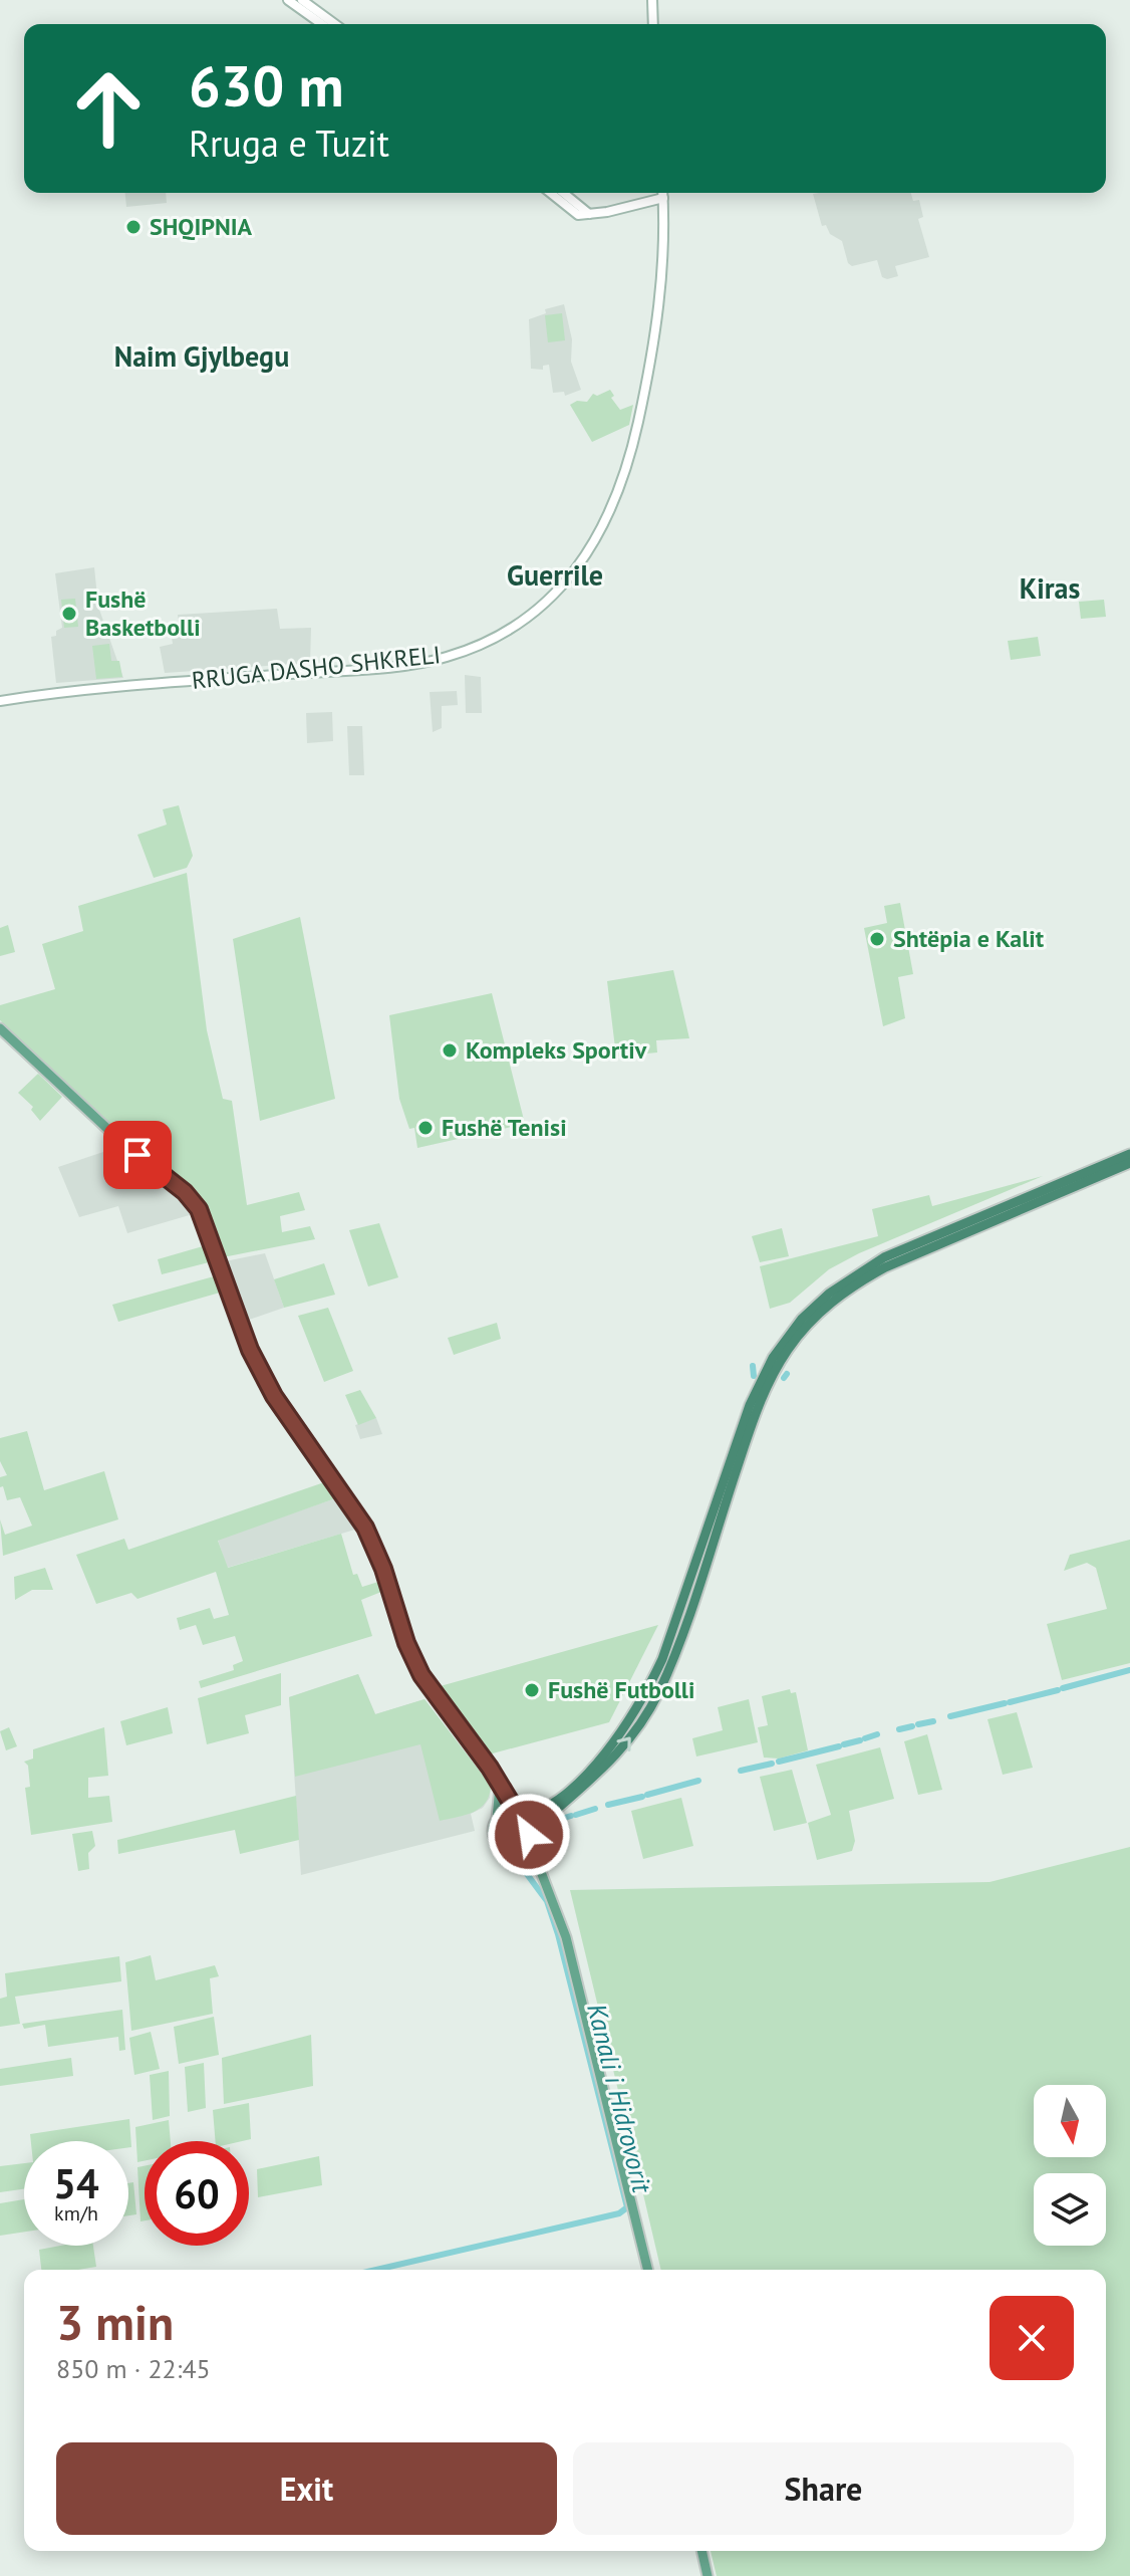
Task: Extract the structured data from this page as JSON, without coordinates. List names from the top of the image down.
{
  "streets": {
    "main road": ["RRUGA DASHO SHKRELI"]
  },
  "districts": ["Naim Gjylbegu", "Guerrile", "Kiras"],
  "water": ["Kanali i Hidrovorit"],
  "places": [
    "SHQIPNIA",
    "Fushë Basketbolli",
    "Shtëpia e Kalit",
    "Kompleks Sportiv",
    "Fushë Tenisi",
    "Fushë Futbolli"
  ],
  "north": "bottom",
  "page": {
    "turn": ["630 m", "Rruga e Tuzit"],
    "speed": "54 km/h",
    "limit": "60",
    "heading": ["3 min", "850 m · 22:45"],
    "buttons": ["Exit", "Share"]
  }
}
